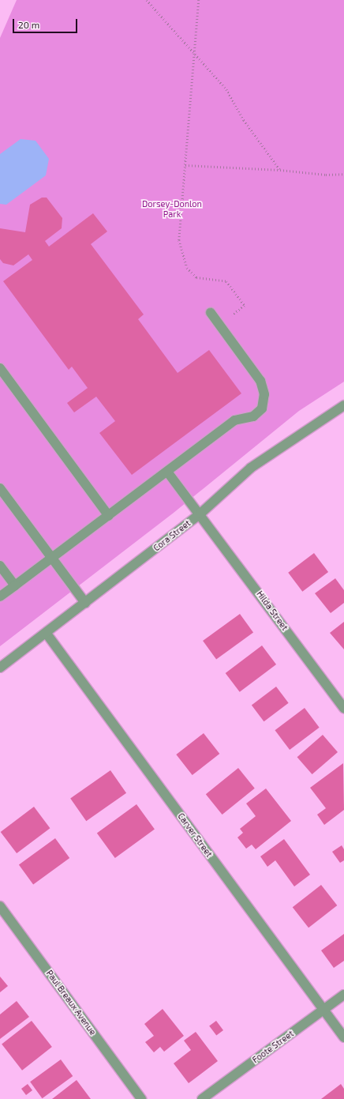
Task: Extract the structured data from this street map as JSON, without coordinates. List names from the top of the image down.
{
  "streets": {
    "street": [
      "Cora Street",
      "Hilda Street",
      "Carver Street",
      "Paul Breaux Avenue",
      "Foote Street"
    ]
  },
  "crossings": [
    ["Cora Street", "Hilda Street"],
    ["Cora Street", "Carver Street"],
    ["Carver Street", "Foote Street"]
  ],
  "parks": ["Dorsey-Donlon Park"],
  "scale_bar": "20 m"
}
